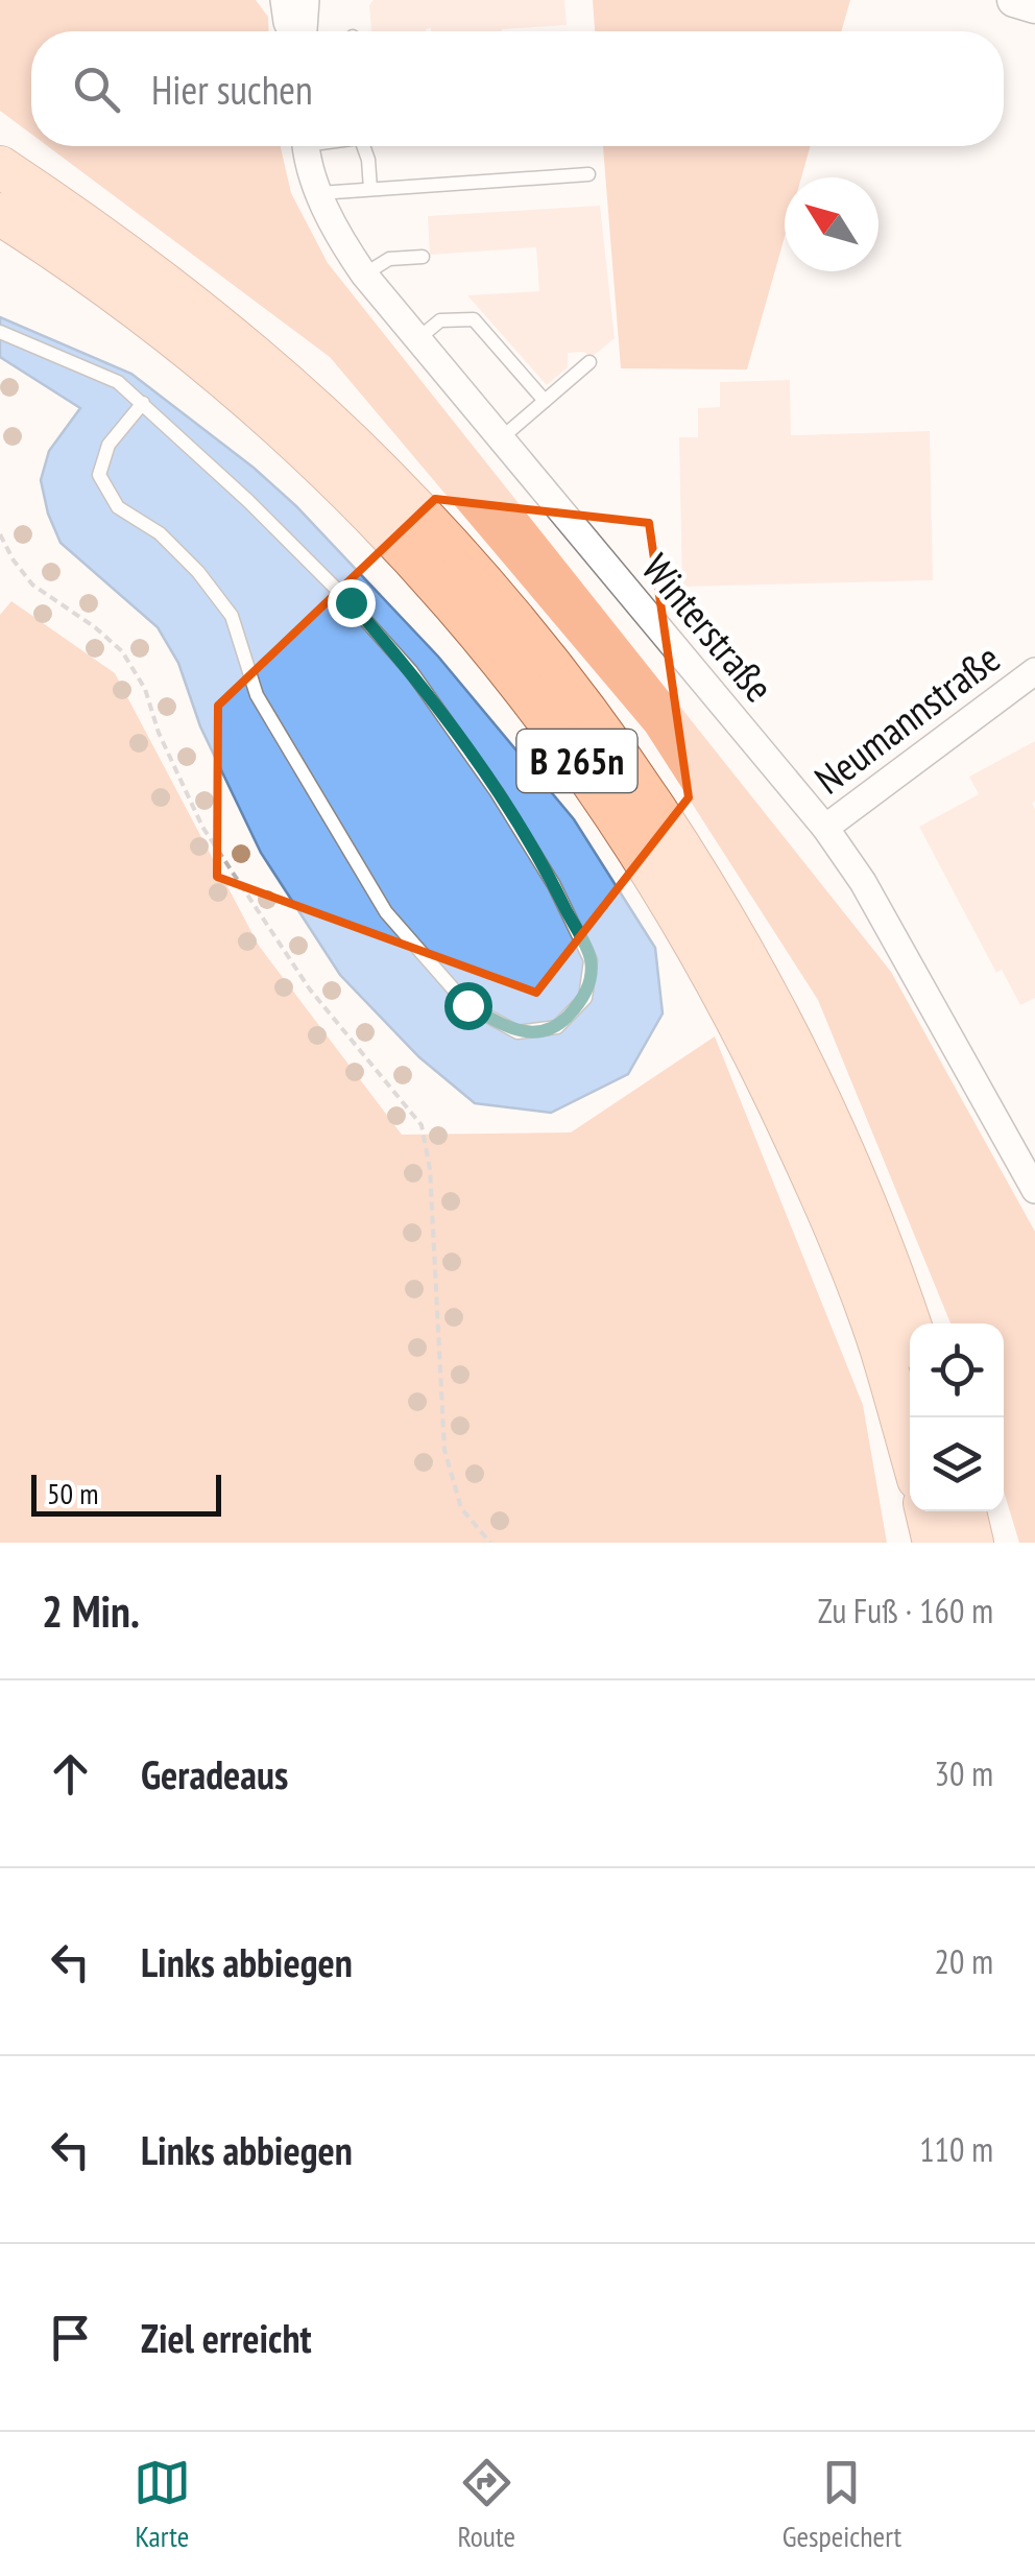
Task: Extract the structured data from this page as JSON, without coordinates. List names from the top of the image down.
{
  "streets": {
    "main road": ["B 265n"],
    "street": ["Winterstraße", "Neumannstraße"]
  },
  "crossings": [
    ["Winterstraße", "Neumannstraße"]
  ],
  "scale_bar": "50 m",
  "north": "top left",
  "page": {
    "search": "Hier suchen",
    "scale": "50 m",
    "heading": ["2 Min.", "Zu Fuß · 160 m"],
    "list": [
      ["Geradeaus", "30 m"],
      ["Links abbiegen", "20 m"],
      ["Links abbiegen", "110 m"],
      "Ziel erreicht"
    ],
    "nav": ["Karte", "Route", "Gespeichert"]
  }
}
